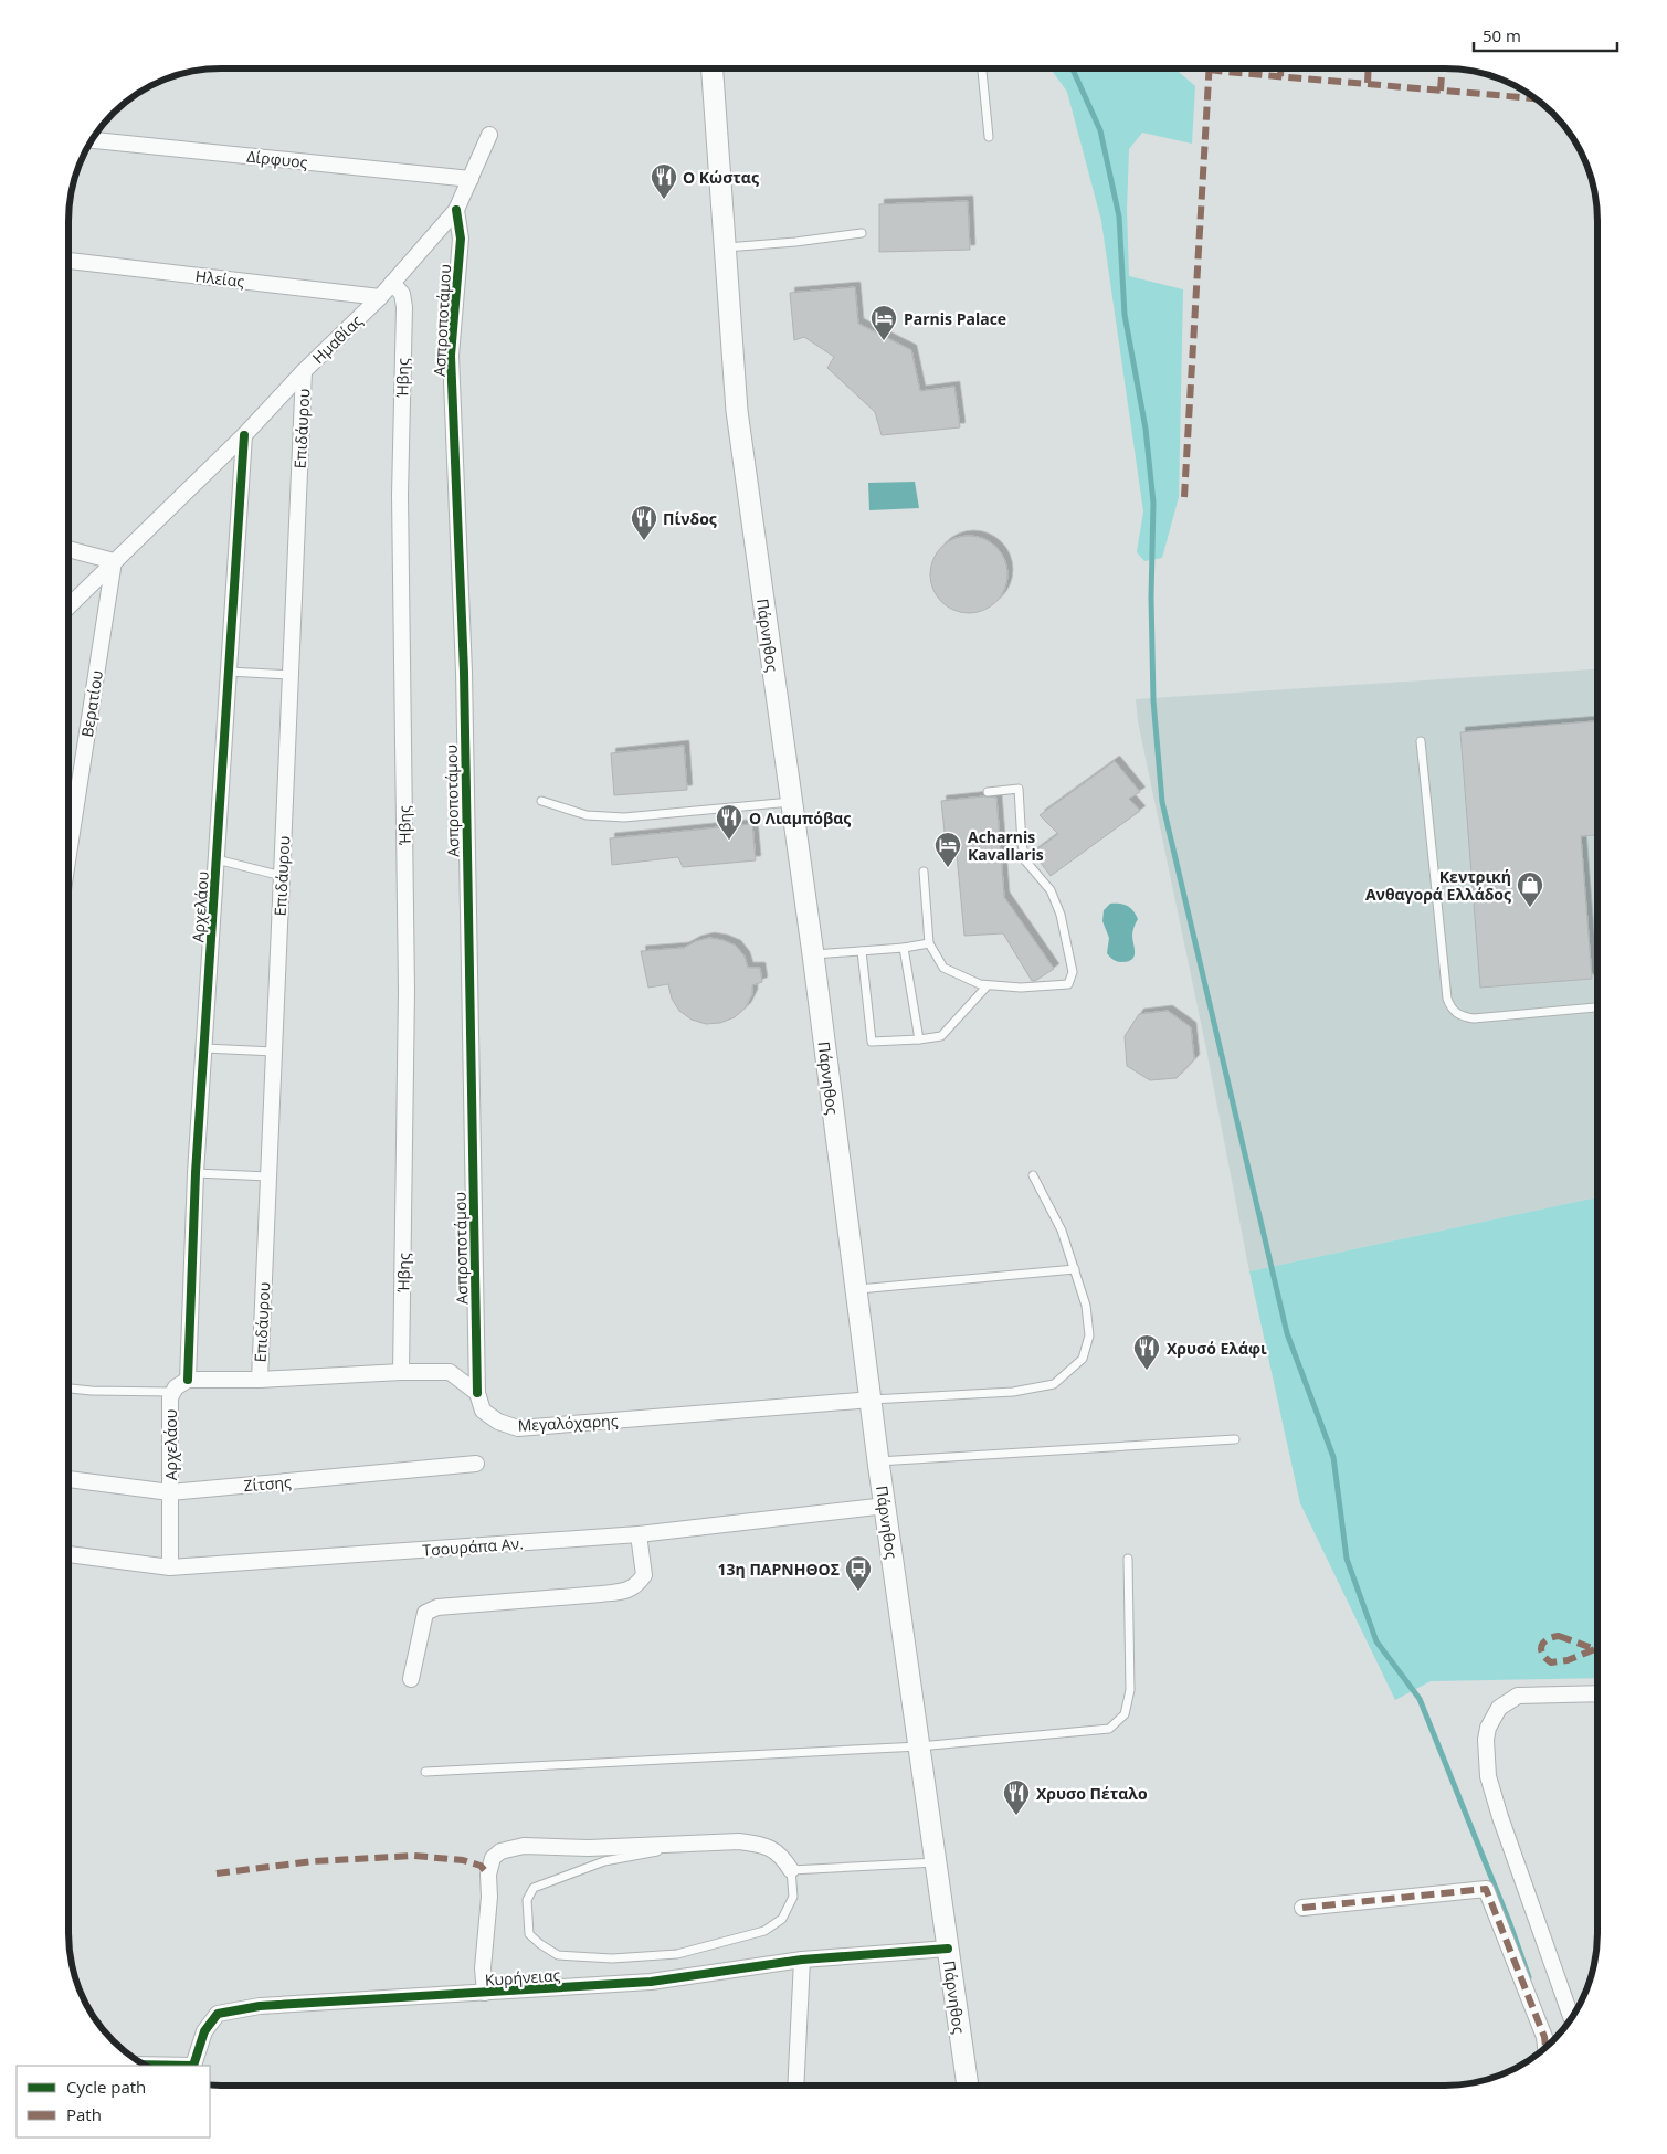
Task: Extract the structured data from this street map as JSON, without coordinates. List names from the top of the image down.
{
  "streets": {
    "main road": ["Πάρνηθος"],
    "street": [
      "Δίρφυος",
      "Ηλείας",
      "Ασπροποτάμου",
      "Ημαθίας",
      "Ήβης",
      "Επιδάυρου",
      "Βερατίου",
      "Αρχελάου",
      "Μεγαλόχαρης",
      "Ζίτσης",
      "Τσουράπα Αν.",
      "Κυρήνειας"
    ]
  },
  "crossings": [
    ["Δίρφυος", "Ημαθίας"],
    ["Ηλείας", "Ημαθίας"],
    ["Ασπροποτάμου", "Ημαθίας"],
    ["Ασπροποτάμου", "Μεγαλόχαρης"],
    ["Ημαθίας", "Ήβης"],
    ["Ημαθίας", "Επιδάυρου"],
    ["Ημαθίας", "Βερατίου"],
    ["Ημαθίας", "Αρχελάου"],
    ["Ήβης", "Μεγαλόχαρης"],
    ["Επιδάυρου", "Μεγαλόχαρης"],
    ["Πάρνηθος", "Μεγαλόχαρης"],
    ["Πάρνηθος", "Τσουράπα Αν."],
    ["Πάρνηθος", "Κυρήνειας"],
    ["Αρχελάου", "Μεγαλόχαρης"],
    ["Αρχελάου", "Ζίτσης"],
    ["Αρχελάου", "Τσουράπα Αν."]
  ],
  "places": {
    "restaurant": [
      "Ο Κώστας",
      "Πίνδος",
      "Ο Λιαμπόβας",
      "Χρυσό Ελάφι",
      "Χρυσο Πέταλο"
    ],
    "hotel": ["Parnis Palace", "Acharnis Kavallaris"],
    "shop": ["Κεντρική Ανθαγορά Ελλάδος"],
    "bus stop": ["13η ΠΑΡΝΗΘΟΣ"]
  },
  "legend": ["Cycle path", "Path"],
  "scale_bar": "50 m"
}
